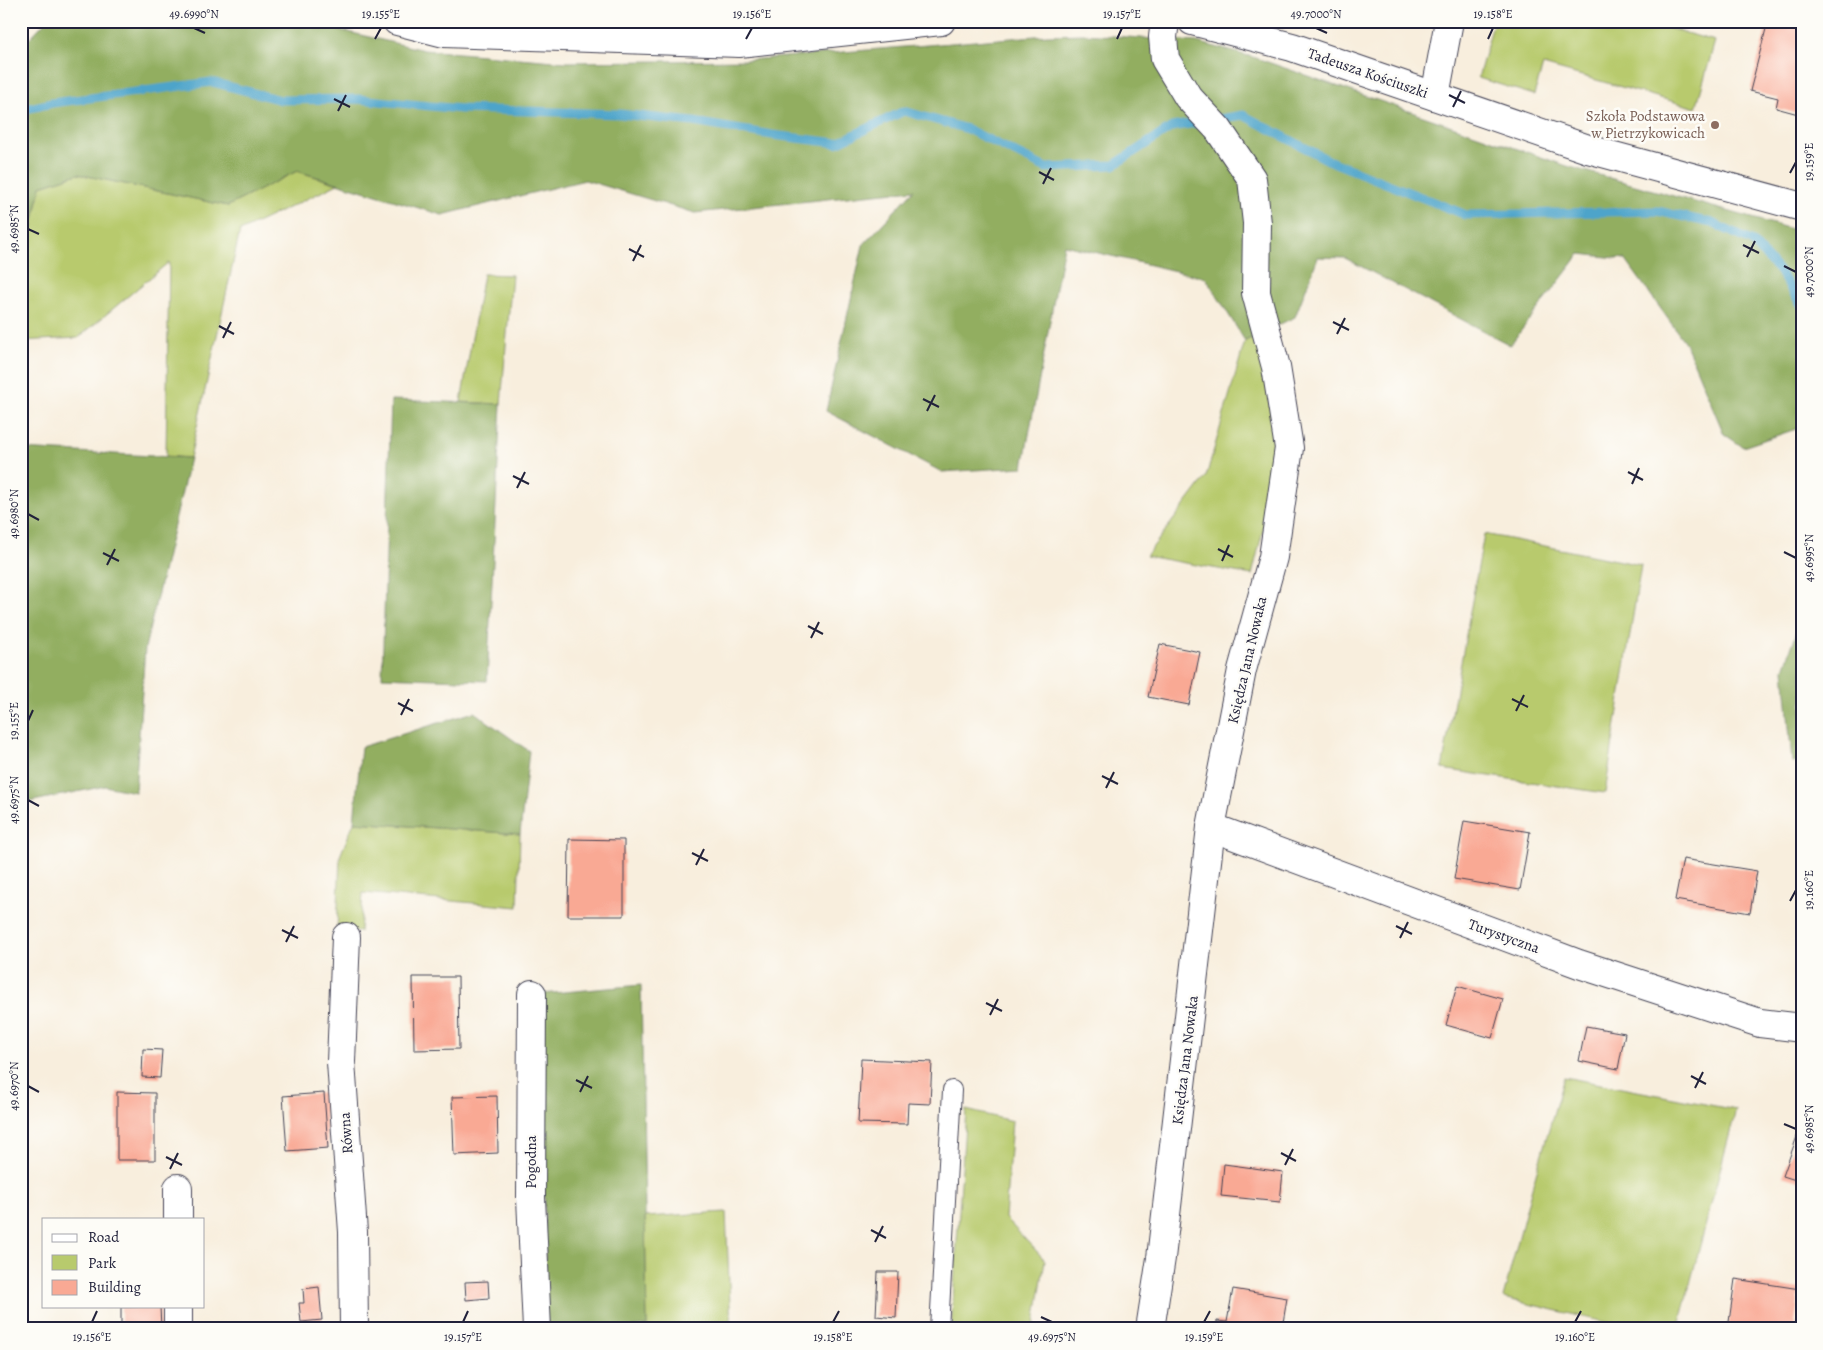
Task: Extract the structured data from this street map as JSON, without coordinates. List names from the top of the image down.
{
  "streets": {
    "street": [
      "Tadeusza Kościuszki",
      "Księdza Jana Nowaka",
      "Turystyczna",
      "Równa",
      "Pogodna"
    ]
  },
  "crossings": [
    ["Księdza Jana Nowaka", "Turystyczna"]
  ],
  "places": ["Szkoła Podstawowa w Pietrzykowicach"],
  "legend": ["Road", "Park", "Building"],
  "coordinates": [
    "49.6990°N",
    "19.155°E",
    "19.156°E",
    "19.157°E",
    "49.7000°N",
    "19.158°E",
    "19.159°E",
    "49.6985°N",
    "49.6980°N",
    "49.6995°N",
    "49.6975°N",
    "19.160°E",
    "49.6970°N"
  ]
}
